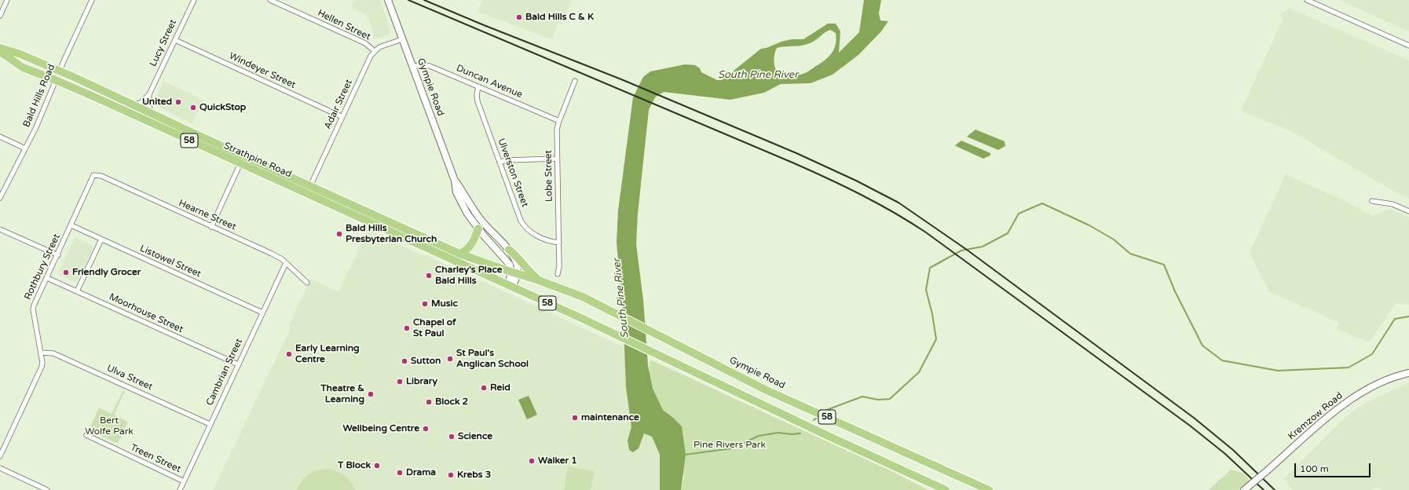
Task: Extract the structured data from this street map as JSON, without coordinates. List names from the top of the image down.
{
  "streets": {
    "highway": ["Gympie Road", "58", "Strathpine Road"],
    "main road": ["Kremzow Road"],
    "street": [
      "Hellen Street",
      "Lucy Street",
      "Windeyer Street",
      "Duncan Avenue",
      "Bald Hills Road",
      "Adair Street",
      "Ulverston Street",
      "Lobe Street",
      "Hearne Street",
      "Listowel Street",
      "Rothbury Street",
      "Moorhouse Street",
      "Cambrian Street",
      "Ulva Street",
      "Treen Street"
    ]
  },
  "crossings": [
    ["Hellen Street", "Adair Street"],
    ["Lucy Street", "Windeyer Street"],
    ["Lucy Street", "Strathpine Road"],
    ["Windeyer Street", "Adair Street"],
    ["Duncan Avenue", "Gympie Road"],
    ["Duncan Avenue", "Ulverston Street"],
    ["Duncan Avenue", "Lobe Street"],
    ["Gympie Road", "58"],
    ["Gympie Road", "Strathpine Road"],
    ["Bald Hills Road", "Strathpine Road"],
    ["Adair Street", "Strathpine Road"],
    ["58", "Strathpine Road"],
    ["Ulverston Street", "Lobe Street"],
    ["Hearne Street", "Rothbury Street"],
    ["Hearne Street", "Cambrian Street"],
    ["Listowel Street", "Rothbury Street"],
    ["Listowel Street", "Cambrian Street"],
    ["Rothbury Street", "Moorhouse Street"],
    ["Rothbury Street", "Ulva Street"],
    ["Moorhouse Street", "Cambrian Street"],
    ["Cambrian Street", "Ulva Street"],
    ["Cambrian Street", "Treen Street"]
  ],
  "water": ["South Pine River"],
  "parks": ["Bert Wolfe Park", "Pine Rivers Park"],
  "places": [
    "Bald Hills C & K",
    "United",
    "QuickStop",
    "Bald Hills Presbyterian Church",
    "Friendly Grocer",
    "Charley's Place Bald Hills",
    "Music",
    "Chapel of St Paul",
    "Early Learning Centre",
    "St Paul's Anglican School",
    "Sutton",
    "Library",
    "Reid",
    "Theatre & Learning",
    "Block 2",
    "maintenance",
    "Wellbeing Centre",
    "Science",
    "Walker 1",
    "T Block",
    "Drama",
    "Krebs 3"
  ],
  "scale_bar": "100 m"
}
